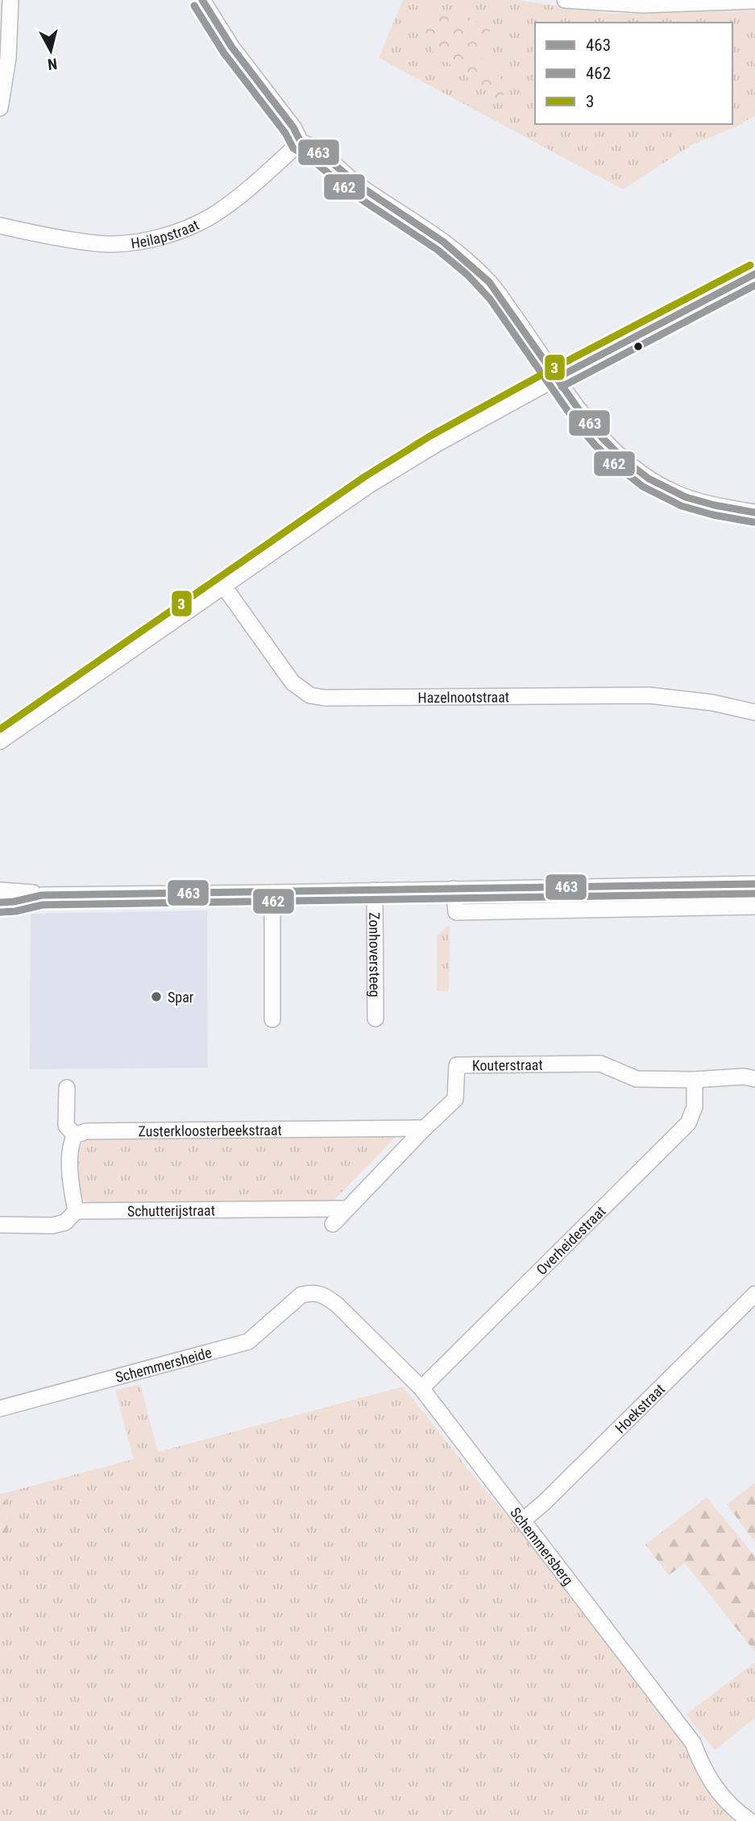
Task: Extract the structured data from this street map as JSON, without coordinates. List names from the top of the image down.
{
  "streets": {
    "street": [
      "Heilapstraat",
      "Hazelnootstraat",
      "Zonhoversteeg",
      "Kouterstraat",
      "Zusterkloosterbeekstraat",
      "Schutterijstraat",
      "Overheidestraat",
      "Schemmersheide",
      "Hoekstraat",
      "Schemmersberg"
    ]
  },
  "crossings": [
    ["Kouterstraat", "Zusterkloosterbeekstraat"],
    ["Kouterstraat", "Schutterijstraat"],
    ["Kouterstraat", "Overheidestraat"],
    ["Overheidestraat", "Schemmersberg"],
    ["Schemmersheide", "Schemmersberg"],
    ["Hoekstraat", "Schemmersberg"]
  ],
  "places": ["Spar"],
  "lines": ["transit line 463", "transit line 462", "transit line 3"],
  "legend": ["463", "462", "3"],
  "north": "bottom"
}
